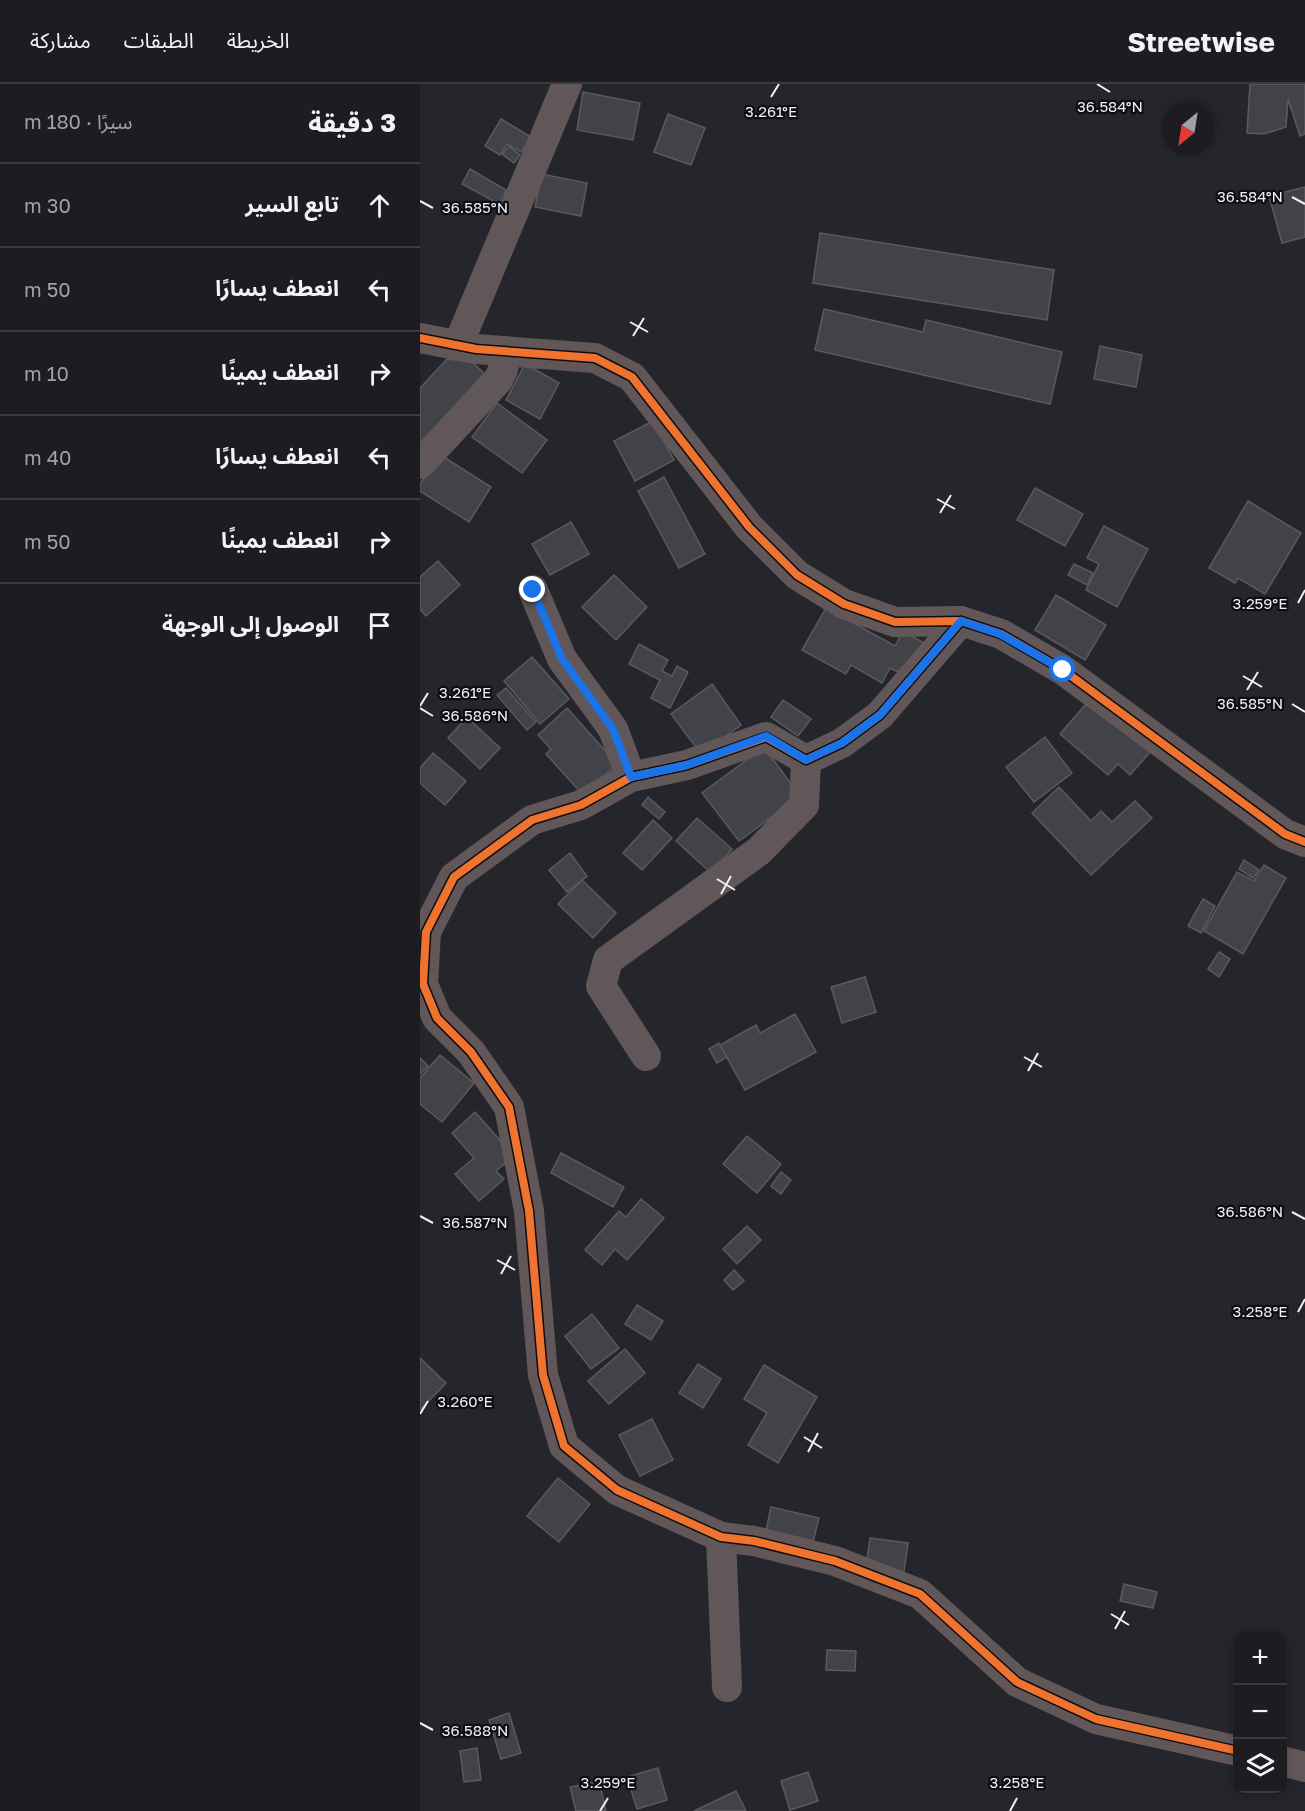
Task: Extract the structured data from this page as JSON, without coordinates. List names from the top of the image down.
{
  "north": "bottom left",
  "page": {
    "header": "Streetwise",
    "nav": ["الخريطة", "الطبقات", "مشاركة"],
    "heading": ["3 دقيقة", "سيرًا · 180 m"],
    "list": [
      ["تابع السير", "30 m"],
      ["انعطف يسارًا", "50 m"],
      ["انعطف يمينًا", "10 m"],
      ["انعطف يسارًا", "40 m"],
      ["انعطف يمينًا", "50 m"],
      "الوصول إلى الوجهة"
    ],
    "map_buttons": ["+", "−"]
  },
  "coordinates": [
    "36.584°N",
    "3.261°E",
    "36.585°N",
    "3.259°E",
    "36.586°N",
    "36.587°N",
    "3.258°E",
    "3.260°E",
    "36.588°N"
  ]
}
